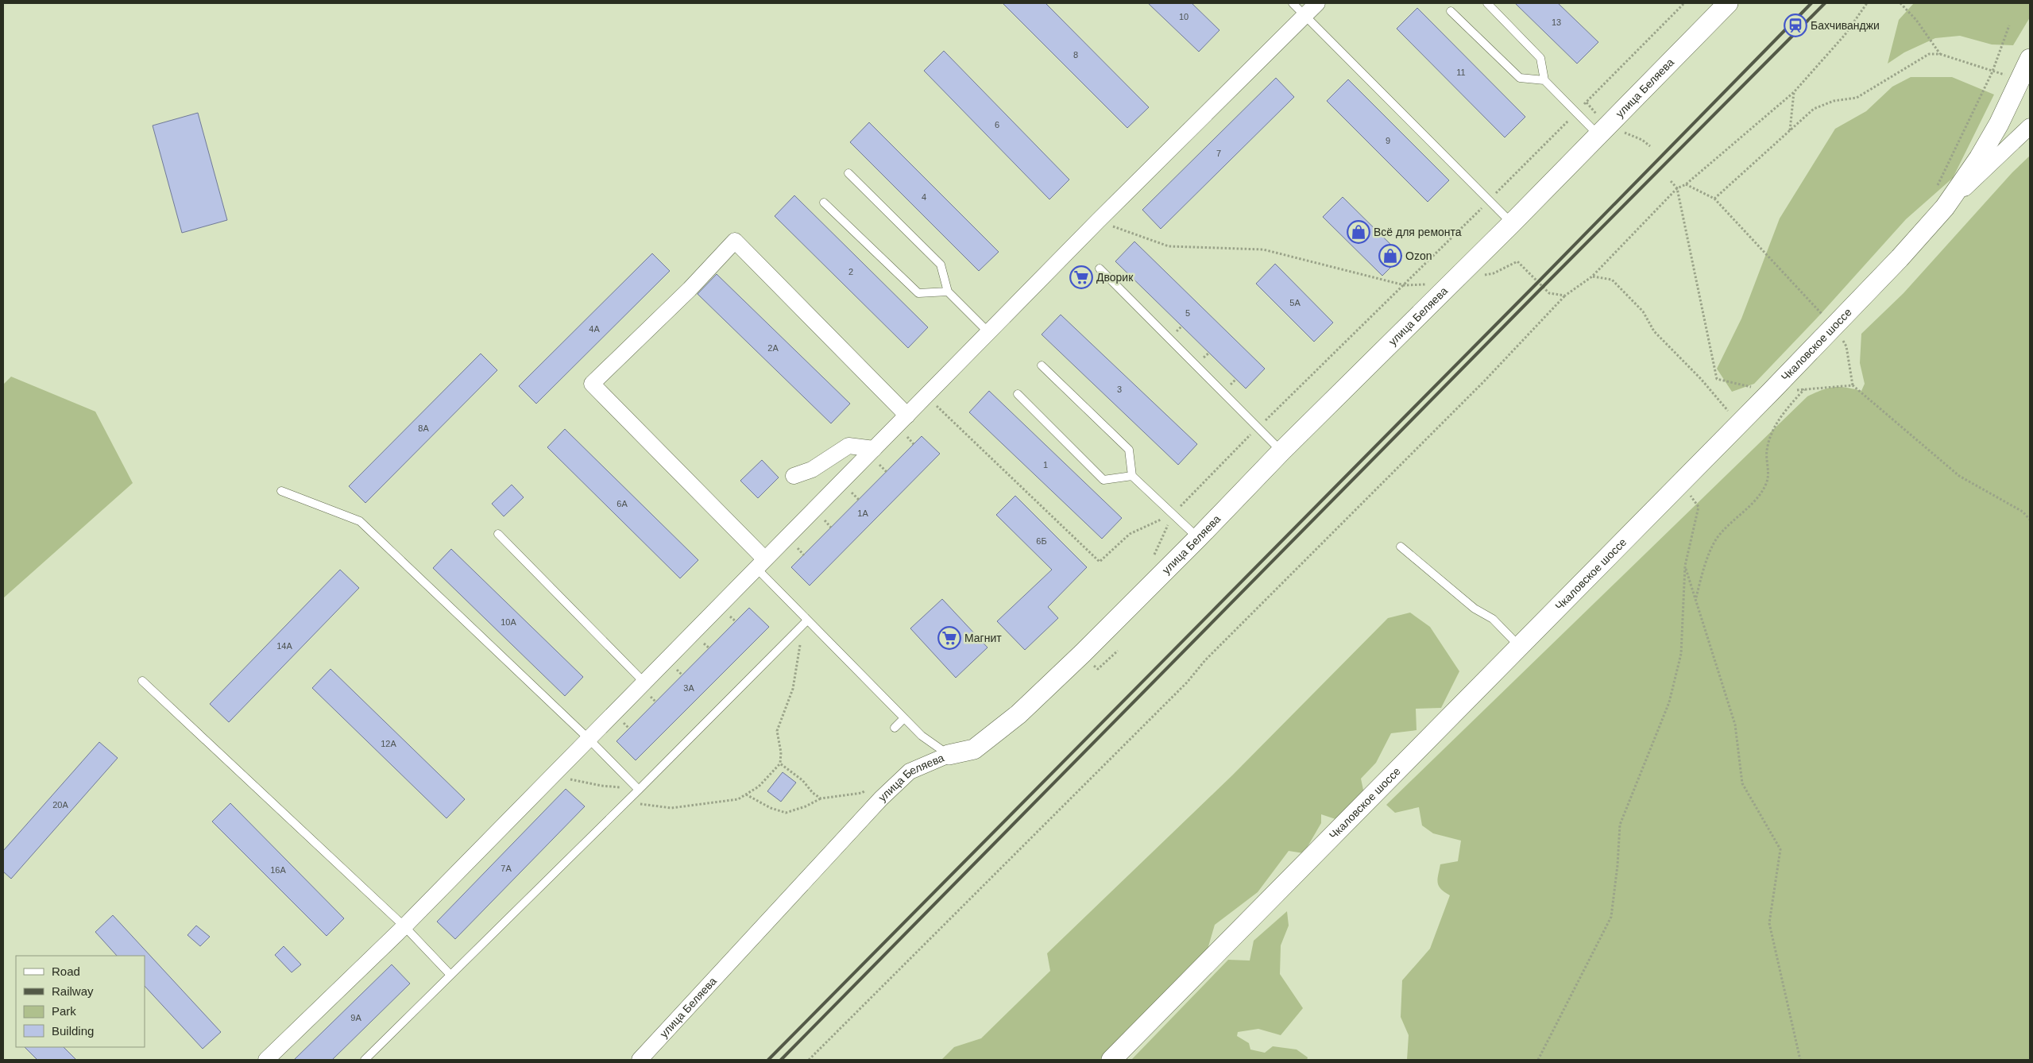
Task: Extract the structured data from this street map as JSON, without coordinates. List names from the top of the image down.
{
  "streets": {
    "street": ["улица Беляева", "Чкаловское шоссе"]
  },
  "places": {
    "station": ["Бахчиванджи"],
    "shop": ["Всё для ремонта", "Ozon"],
    "supermarket": ["Дворик", "Магнит"]
  },
  "house_numbers": [
    "10",
    "13",
    "8",
    "11",
    "6",
    "9",
    "7",
    "4",
    "2",
    "5А",
    "5",
    "4А",
    "2А",
    "3",
    "8А",
    "1",
    "6А",
    "1А",
    "6Б",
    "10А",
    "14А",
    "3А",
    "12А",
    "20А",
    "7А",
    "16А",
    "9А"
  ],
  "legend": [
    "Road",
    "Railway",
    "Park",
    "Building"
  ]
}
